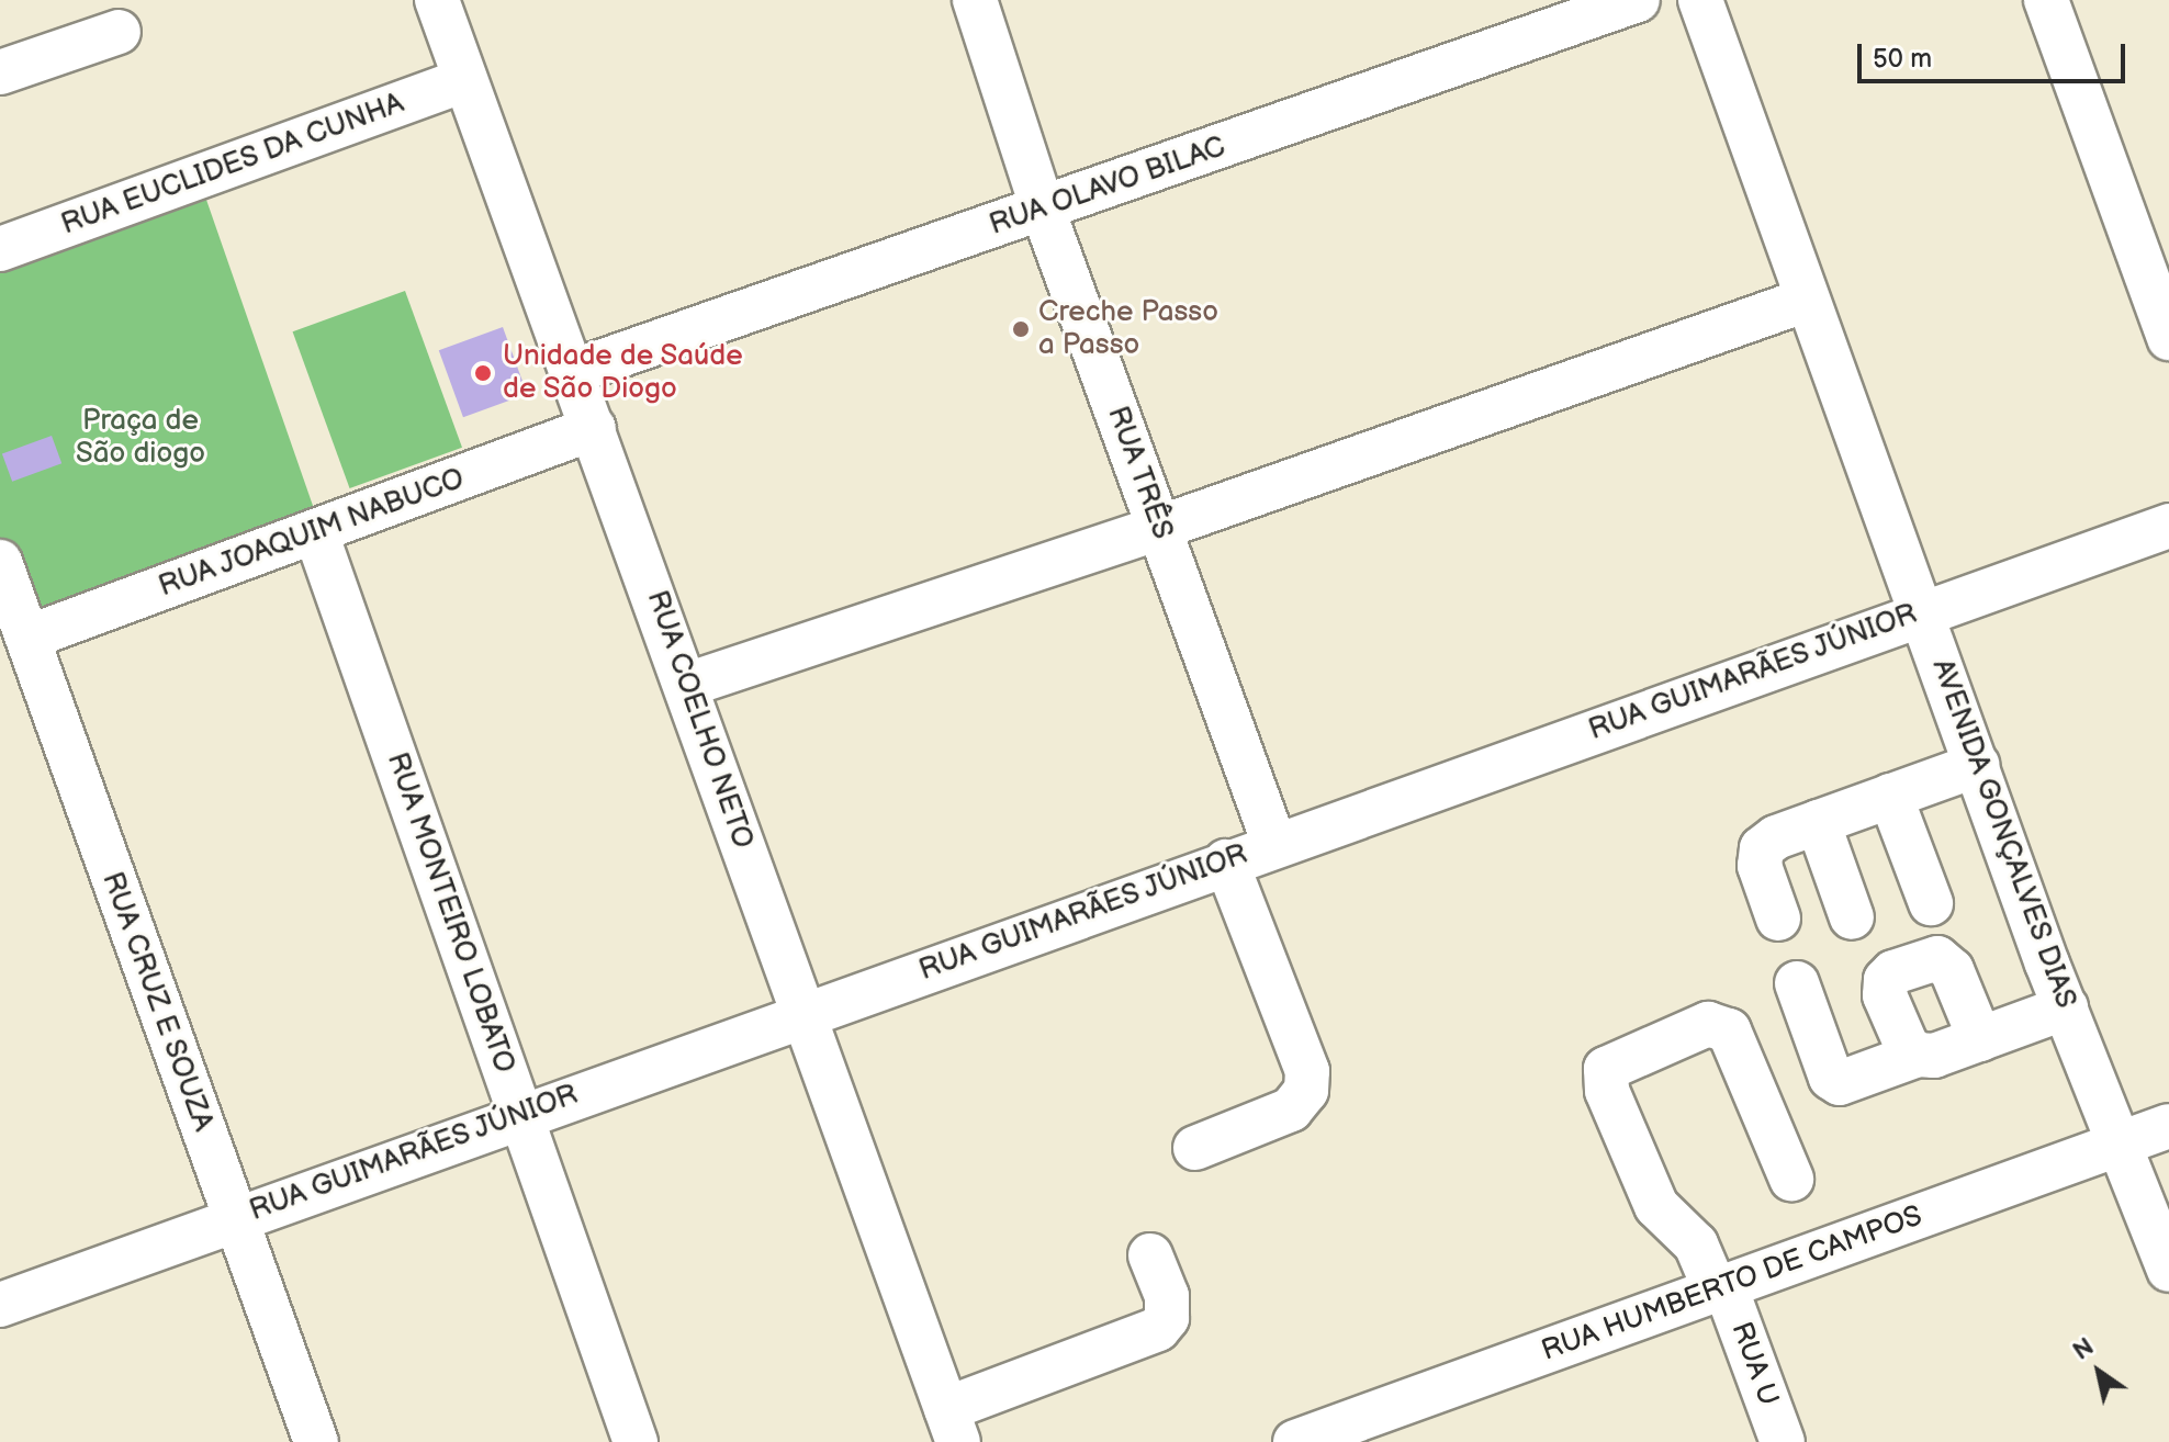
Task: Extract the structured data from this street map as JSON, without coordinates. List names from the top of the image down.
{
  "streets": {
    "street": [
      "RUA EUCLIDES DA CUNHA",
      "RUA OLAVO BILAC",
      "RUA TRÊS",
      "RUA JOAQUIM NABUCO",
      "RUA GUIMARÃES JÚNIOR",
      "RUA COELHO NETO",
      "AVENIDA GONÇALVES DIAS",
      "RUA MONTEIRO LOBATO",
      "RUA CRUZ E SOUZA",
      "RUA HUMBERTO DE CAMPOS",
      "RUA U"
    ]
  },
  "crossings": [
    ["RUA EUCLIDES DA CUNHA", "RUA COELHO NETO"],
    ["RUA OLAVO BILAC", "RUA TRÊS"],
    ["RUA OLAVO BILAC", "RUA COELHO NETO"],
    ["RUA TRÊS", "RUA GUIMARÃES JÚNIOR"],
    ["RUA JOAQUIM NABUCO", "RUA COELHO NETO"],
    ["RUA JOAQUIM NABUCO", "RUA MONTEIRO LOBATO"],
    ["RUA JOAQUIM NABUCO", "RUA CRUZ E SOUZA"],
    ["RUA GUIMARÃES JÚNIOR", "RUA COELHO NETO"],
    ["RUA GUIMARÃES JÚNIOR", "AVENIDA GONÇALVES DIAS"],
    ["RUA GUIMARÃES JÚNIOR", "RUA MONTEIRO LOBATO"],
    ["RUA GUIMARÃES JÚNIOR", "RUA CRUZ E SOUZA"],
    ["AVENIDA GONÇALVES DIAS", "RUA HUMBERTO DE CAMPOS"],
    ["RUA HUMBERTO DE CAMPOS", "RUA U"]
  ],
  "parks": ["Praça de São diogo"],
  "places": ["Creche Passo a Passo", "Unidade de Saúde de São Diogo"],
  "scale_bar": "50 m",
  "north": "top left"
}
